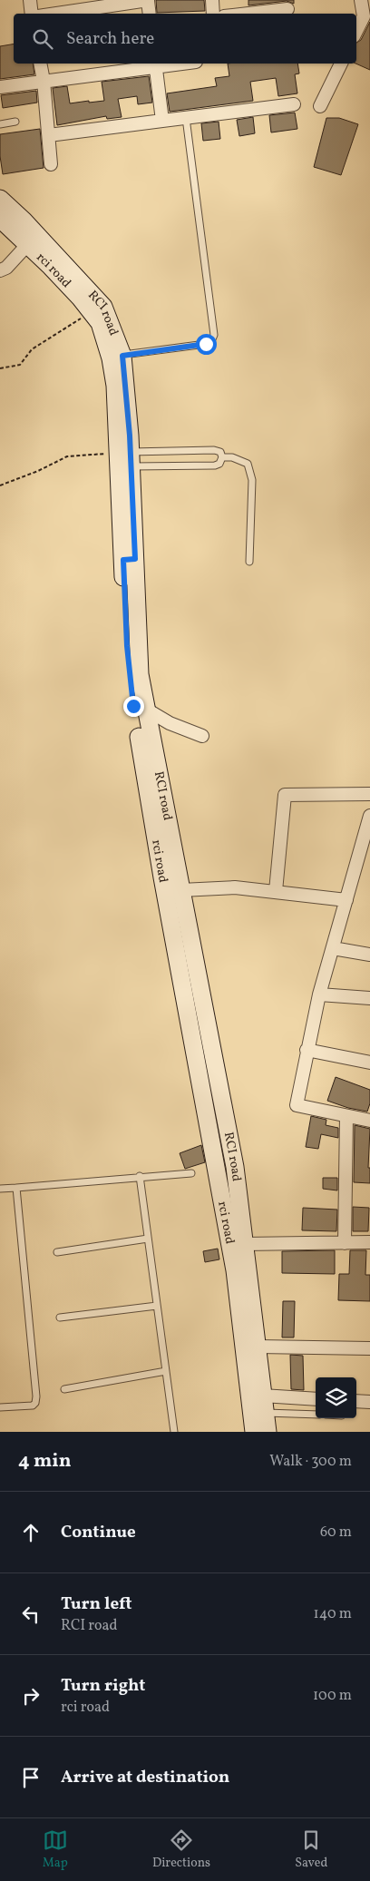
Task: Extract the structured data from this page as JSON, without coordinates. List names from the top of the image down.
{
  "streets": {
    "main road": ["rci road", "RCI road"]
  },
  "crossings": [
    ["rci road", "RCI road"]
  ],
  "page": {
    "search": "Search here",
    "heading": ["4 min", "Walk · 300 m"],
    "list": [
      ["Continue", "60 m"],
      ["Turn left", "RCI road", "140 m"],
      ["Turn right", "rci road", "100 m"],
      "Arrive at destination"
    ],
    "nav": ["Map", "Directions", "Saved"]
  }
}
